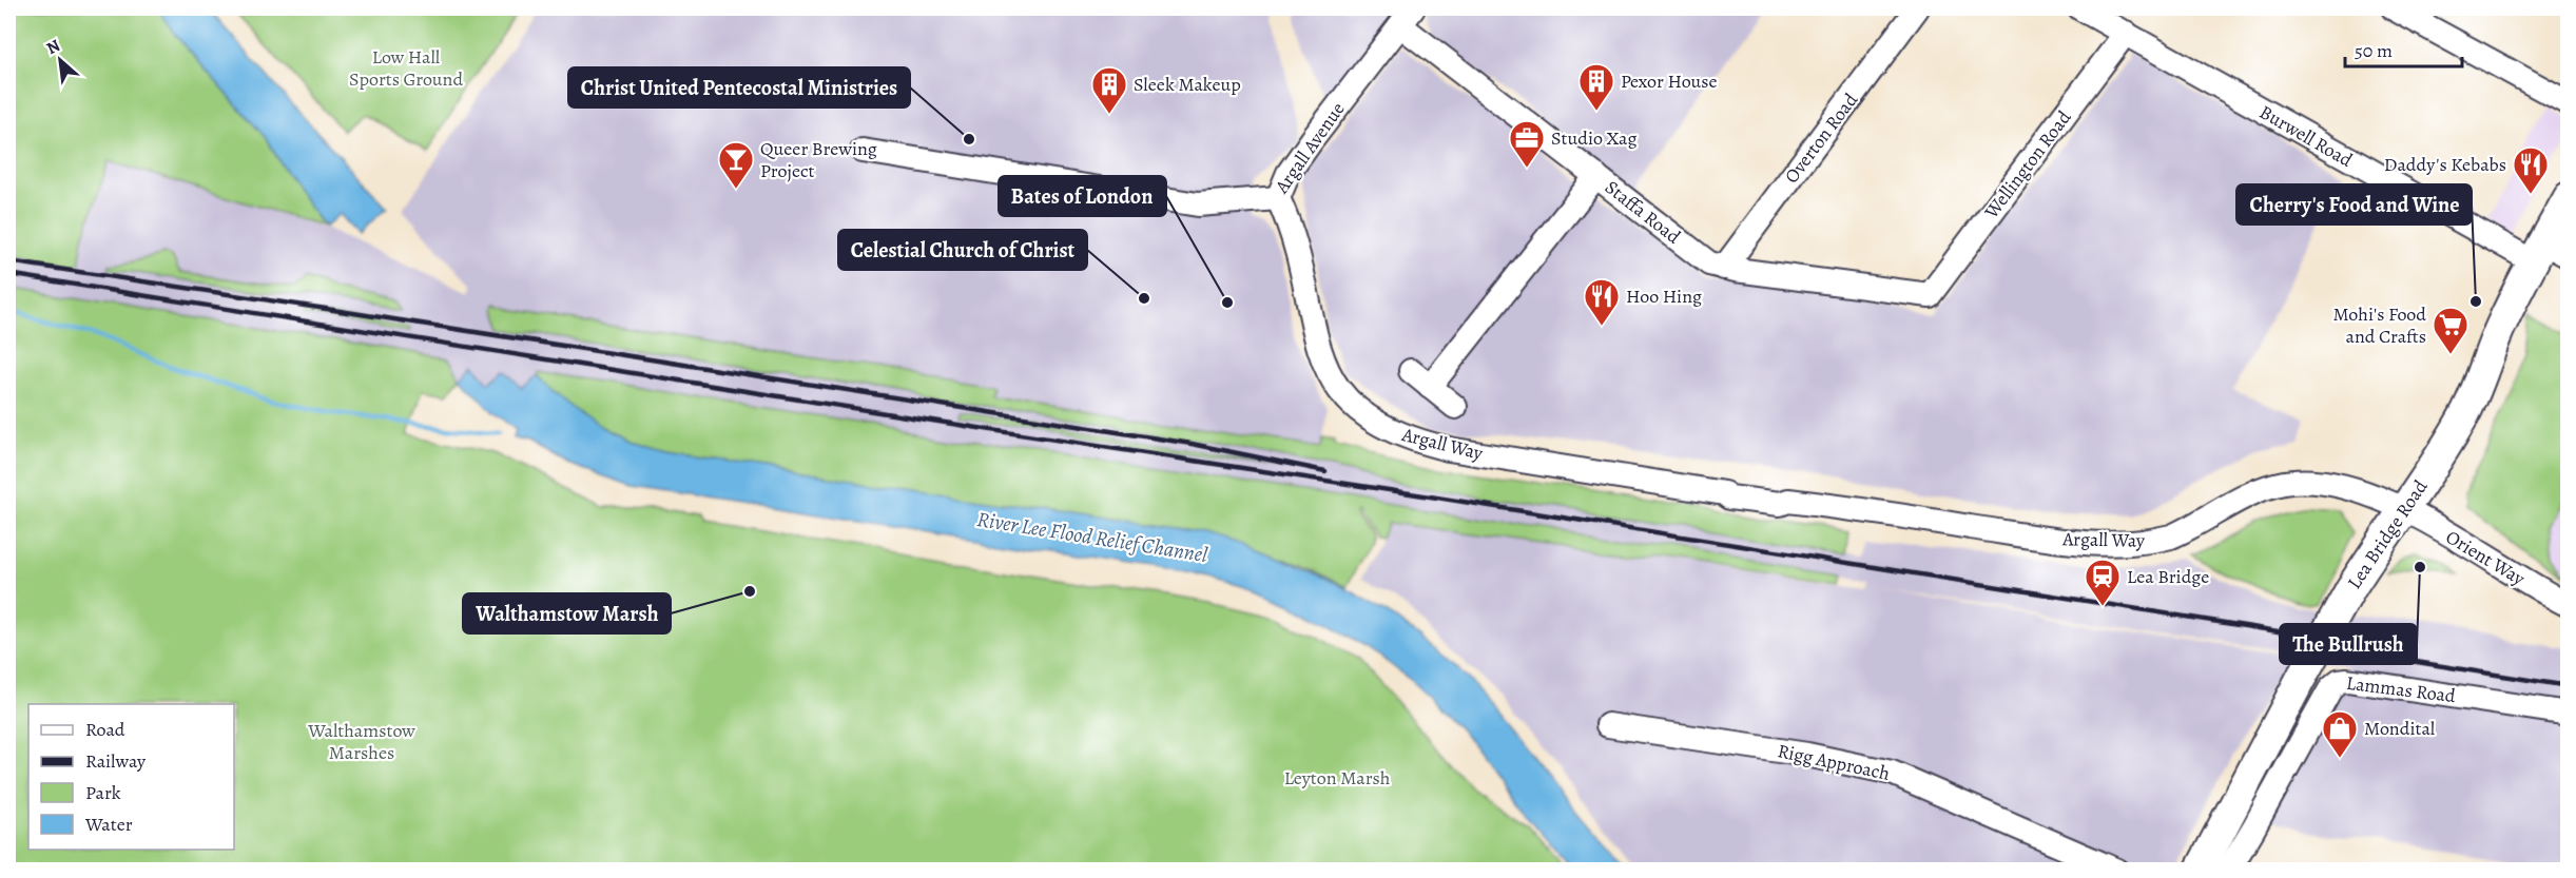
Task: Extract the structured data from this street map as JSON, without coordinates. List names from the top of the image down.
{
  "streets": {
    "main road": ["Lea Bridge Road"],
    "street": [
      "Burwell Road",
      "Overton Road",
      "Argall Avenue",
      "Wellington Road",
      "Staffa Road",
      "Argall Way",
      "Orient Way",
      "Lammas Road",
      "Rigg Approach"
    ]
  },
  "crossings": [
    ["Burwell Road", "Wellington Road"],
    ["Burwell Road", "Lea Bridge Road"],
    ["Overton Road", "Staffa Road"],
    ["Argall Avenue", "Staffa Road"],
    ["Argall Avenue", "Argall Way"],
    ["Wellington Road", "Staffa Road"],
    ["Argall Way", "Lea Bridge Road"],
    ["Argall Way", "Orient Way"],
    ["Lea Bridge Road", "Orient Way"]
  ],
  "water": ["River Lee Flood Relief Channel"],
  "parks": ["Low Hall Sports Ground", "Walthamstow Marshes", "Leyton Marsh"],
  "places": {
    "building": ["Pexor House", "Sleek Makeup"],
    "other": [
      "Christ United Pentecostal Ministries",
      "Celestial Church of Christ",
      "Cherry's Food and Wine",
      "Bates of London",
      "The Bullrush",
      "Walthamstow Marsh"
    ],
    "office": ["Studio Xag"],
    "bar": ["Queer Brewing Project"],
    "restaurant": ["Daddy's Kebabs", "Hoo Hing"],
    "supermarket": ["Mohi's Food and Crafts"],
    "station": ["Lea Bridge"],
    "shop": ["Mondital"]
  },
  "legend": [
    "Road",
    "Railway",
    "Park",
    "Water"
  ],
  "scale_bar": "50 m",
  "north": "top left"
}
